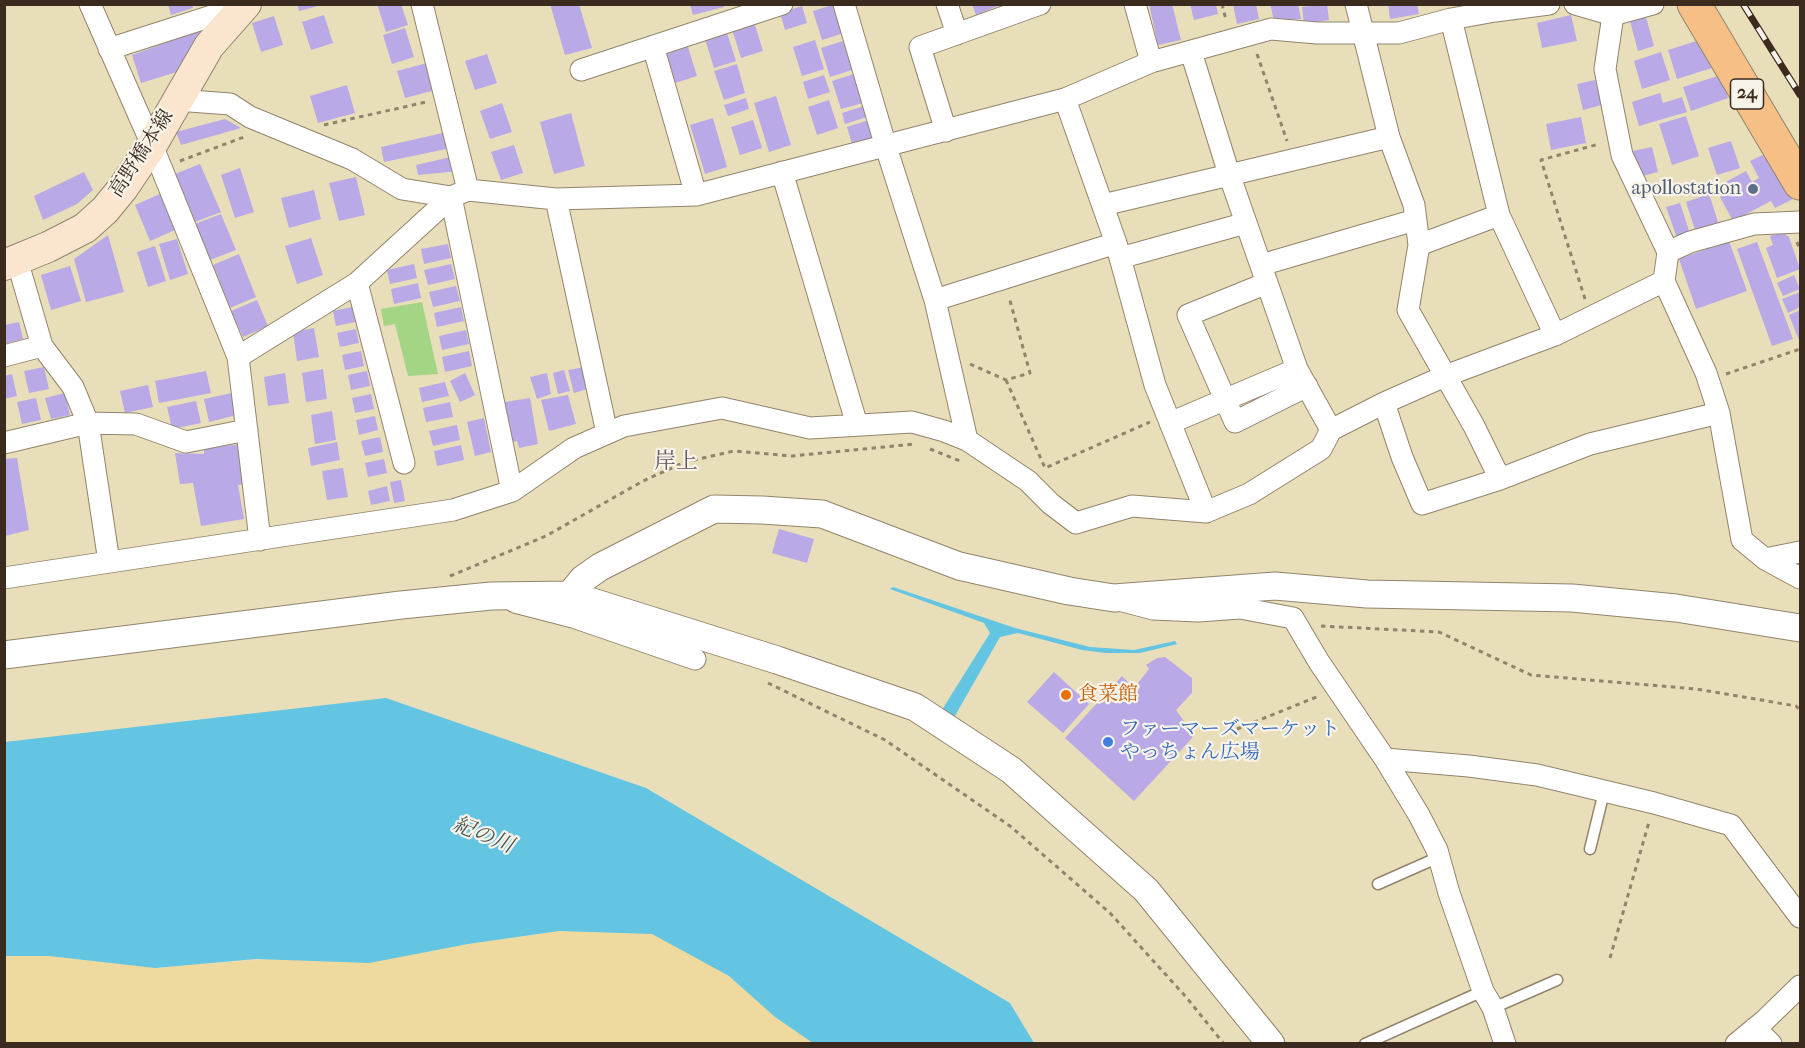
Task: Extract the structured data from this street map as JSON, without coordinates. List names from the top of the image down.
{
  "streets": {
    "highway": ["24"],
    "main road": ["高野橋本線"]
  },
  "districts": ["岸上"],
  "water": ["紀の川"],
  "places": ["apollostation", "食菜館", "ファーマーズマーケット やっちょん広場"]
}
